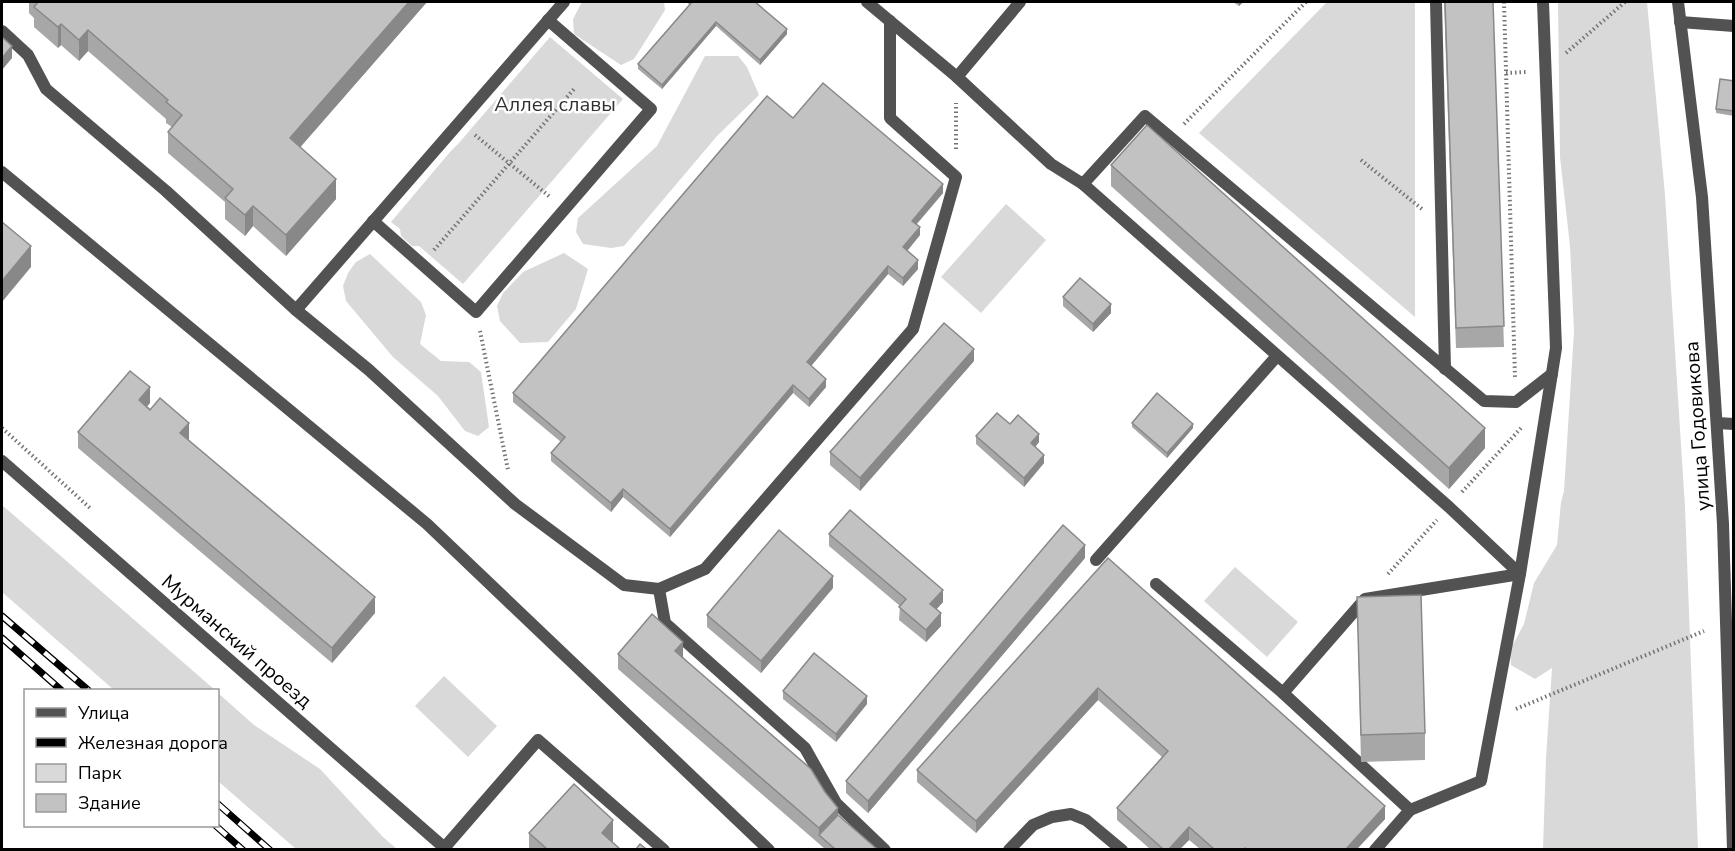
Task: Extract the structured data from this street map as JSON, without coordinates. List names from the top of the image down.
{
  "streets": {
    "street": ["улица Годовикова", "Мурманский проезд"]
  },
  "parks": ["Аллея славы"],
  "legend": [
    "Улица",
    "Железная дорога",
    "Парк",
    "Здание"
  ]
}
